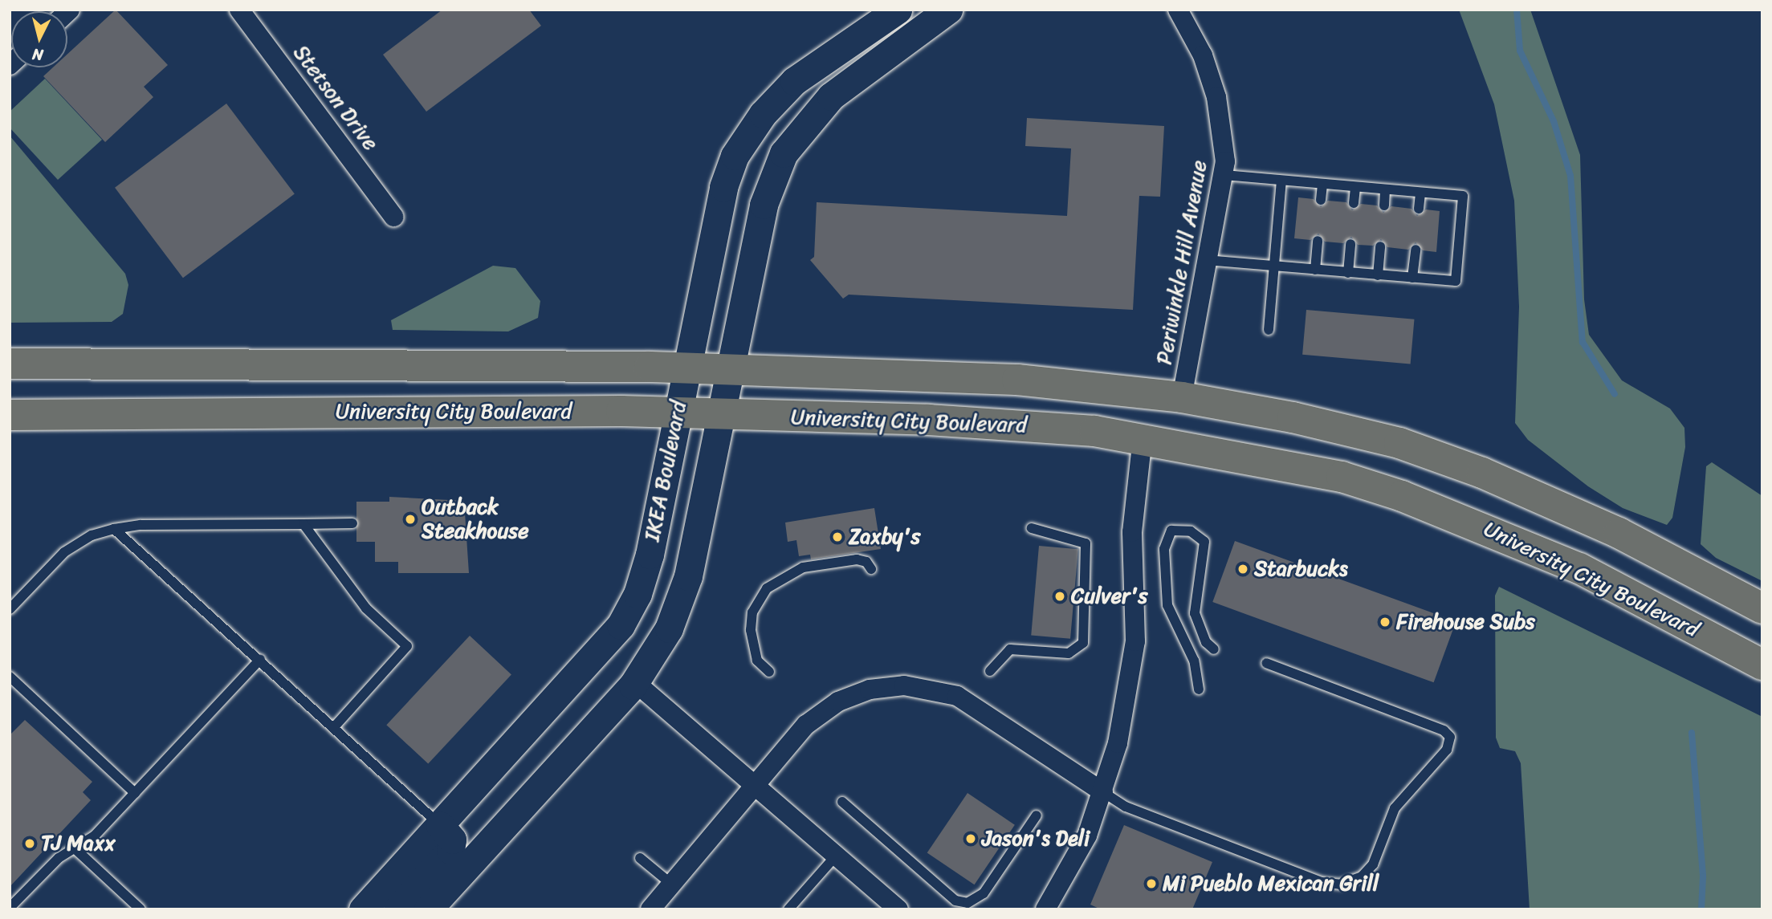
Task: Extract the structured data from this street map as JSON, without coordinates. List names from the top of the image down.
{
  "streets": {
    "main road": ["University City Boulevard"],
    "street": ["Stetson Drive", "Periwinkle Hill Avenue", "IKEA Boulevard"]
  },
  "crossings": [
    ["University City Boulevard", "IKEA Boulevard"]
  ],
  "places": [
    "Outback Steakhouse",
    "Zaxby's",
    "Starbucks",
    "Culver's",
    "Firehouse Subs",
    "Jason's Deli",
    "TJ Maxx",
    "Mi Pueblo Mexican Grill"
  ],
  "north": "bottom"
}
